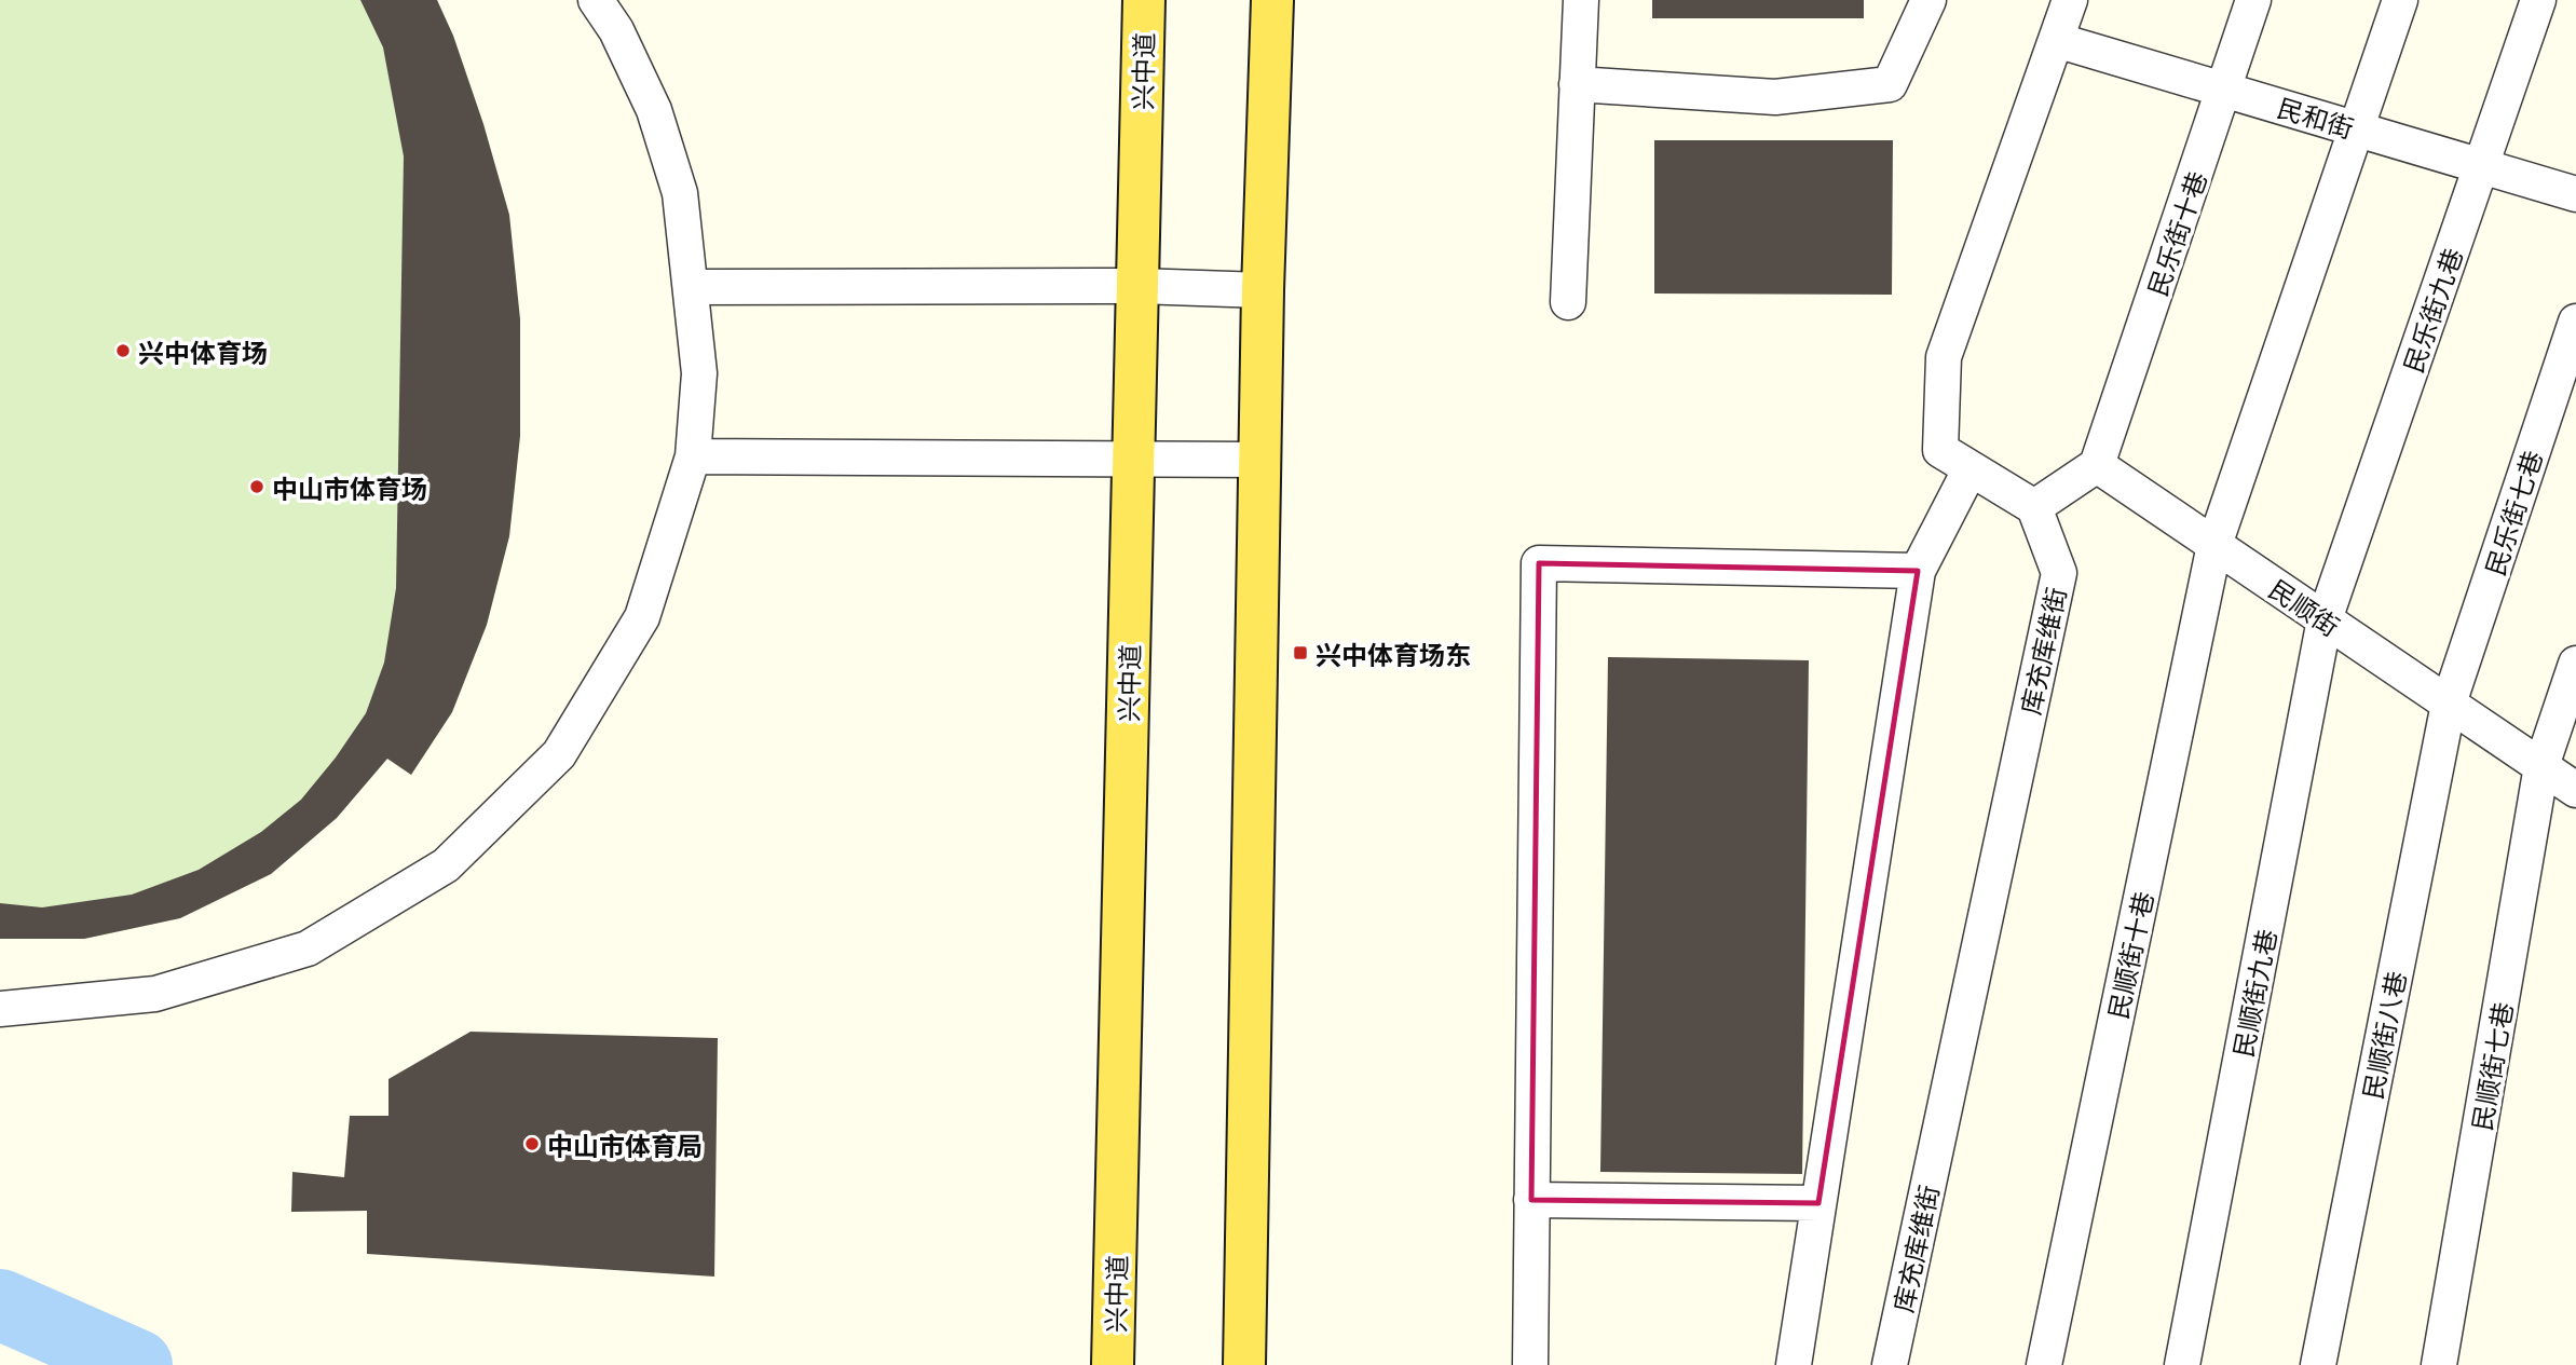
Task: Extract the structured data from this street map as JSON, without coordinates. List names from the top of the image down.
{
  "streets": {
    "main road": ["兴中道"],
    "street": [
      "民和街",
      "民乐街十巷",
      "民乐街九巷",
      "民乐街七巷",
      "民顺街",
      "库充库维街",
      "民顺街十巷",
      "民顺街九巷",
      "民顺街八巷",
      "民顺街七巷"
    ]
  },
  "crossings": [
    ["民和街", "民乐街十巷"],
    ["民和街", "民乐街九巷"],
    ["民和街", "民顺街十巷"],
    ["民乐街十巷", "民顺街"],
    ["民乐街九巷", "民顺街"],
    ["民乐街九巷", "民顺街九巷"],
    ["民乐街七巷", "民顺街"],
    ["民乐街七巷", "民顺街八巷"],
    ["民顺街", "民顺街十巷"],
    ["民顺街", "民顺街九巷"],
    ["民顺街", "民顺街八巷"],
    ["民顺街", "民顺街七巷"]
  ],
  "places": {
    "other": ["兴中体育场", "中山市体育场", "中山市体育局"],
    "transit": ["兴中体育场东"]
  }
}
